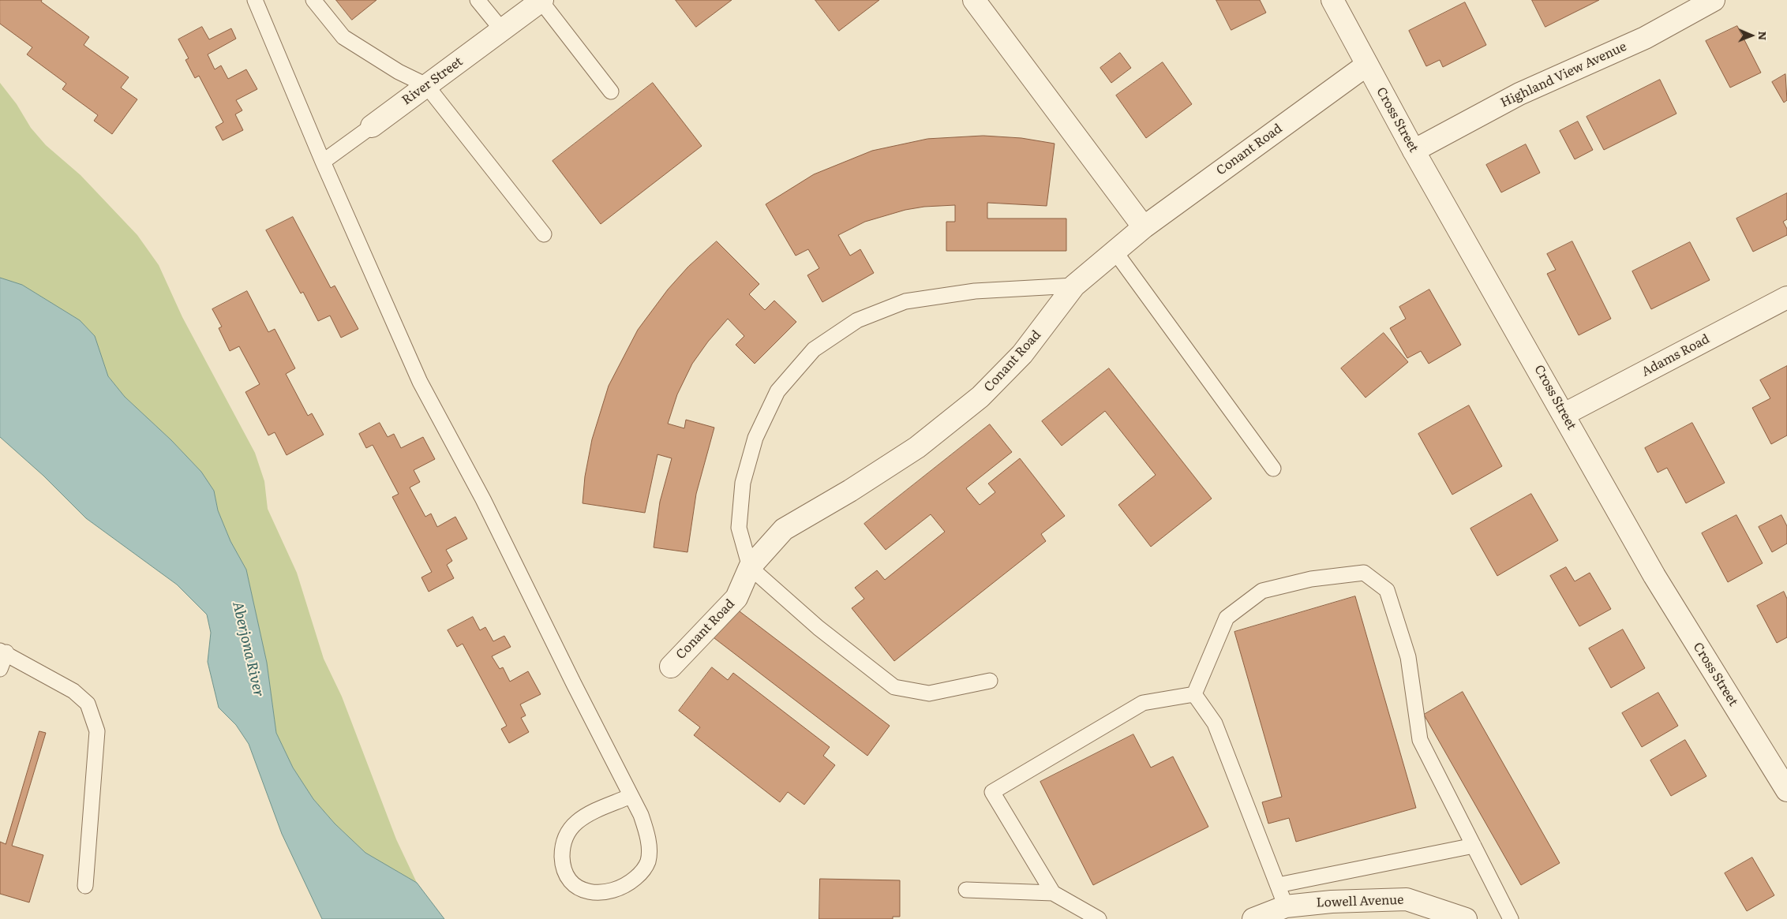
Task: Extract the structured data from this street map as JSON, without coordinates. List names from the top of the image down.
{
  "streets": {
    "street": [
      "Highland View Avenue",
      "River Street",
      "Cross Street",
      "Conant Road",
      "Adams Road",
      "Lowell Avenue"
    ]
  },
  "crossings": [
    ["Highland View Avenue", "Cross Street"],
    ["Cross Street", "Conant Road"],
    ["Cross Street", "Adams Road"]
  ],
  "water": ["Aberjona River"],
  "north": "right"
}
